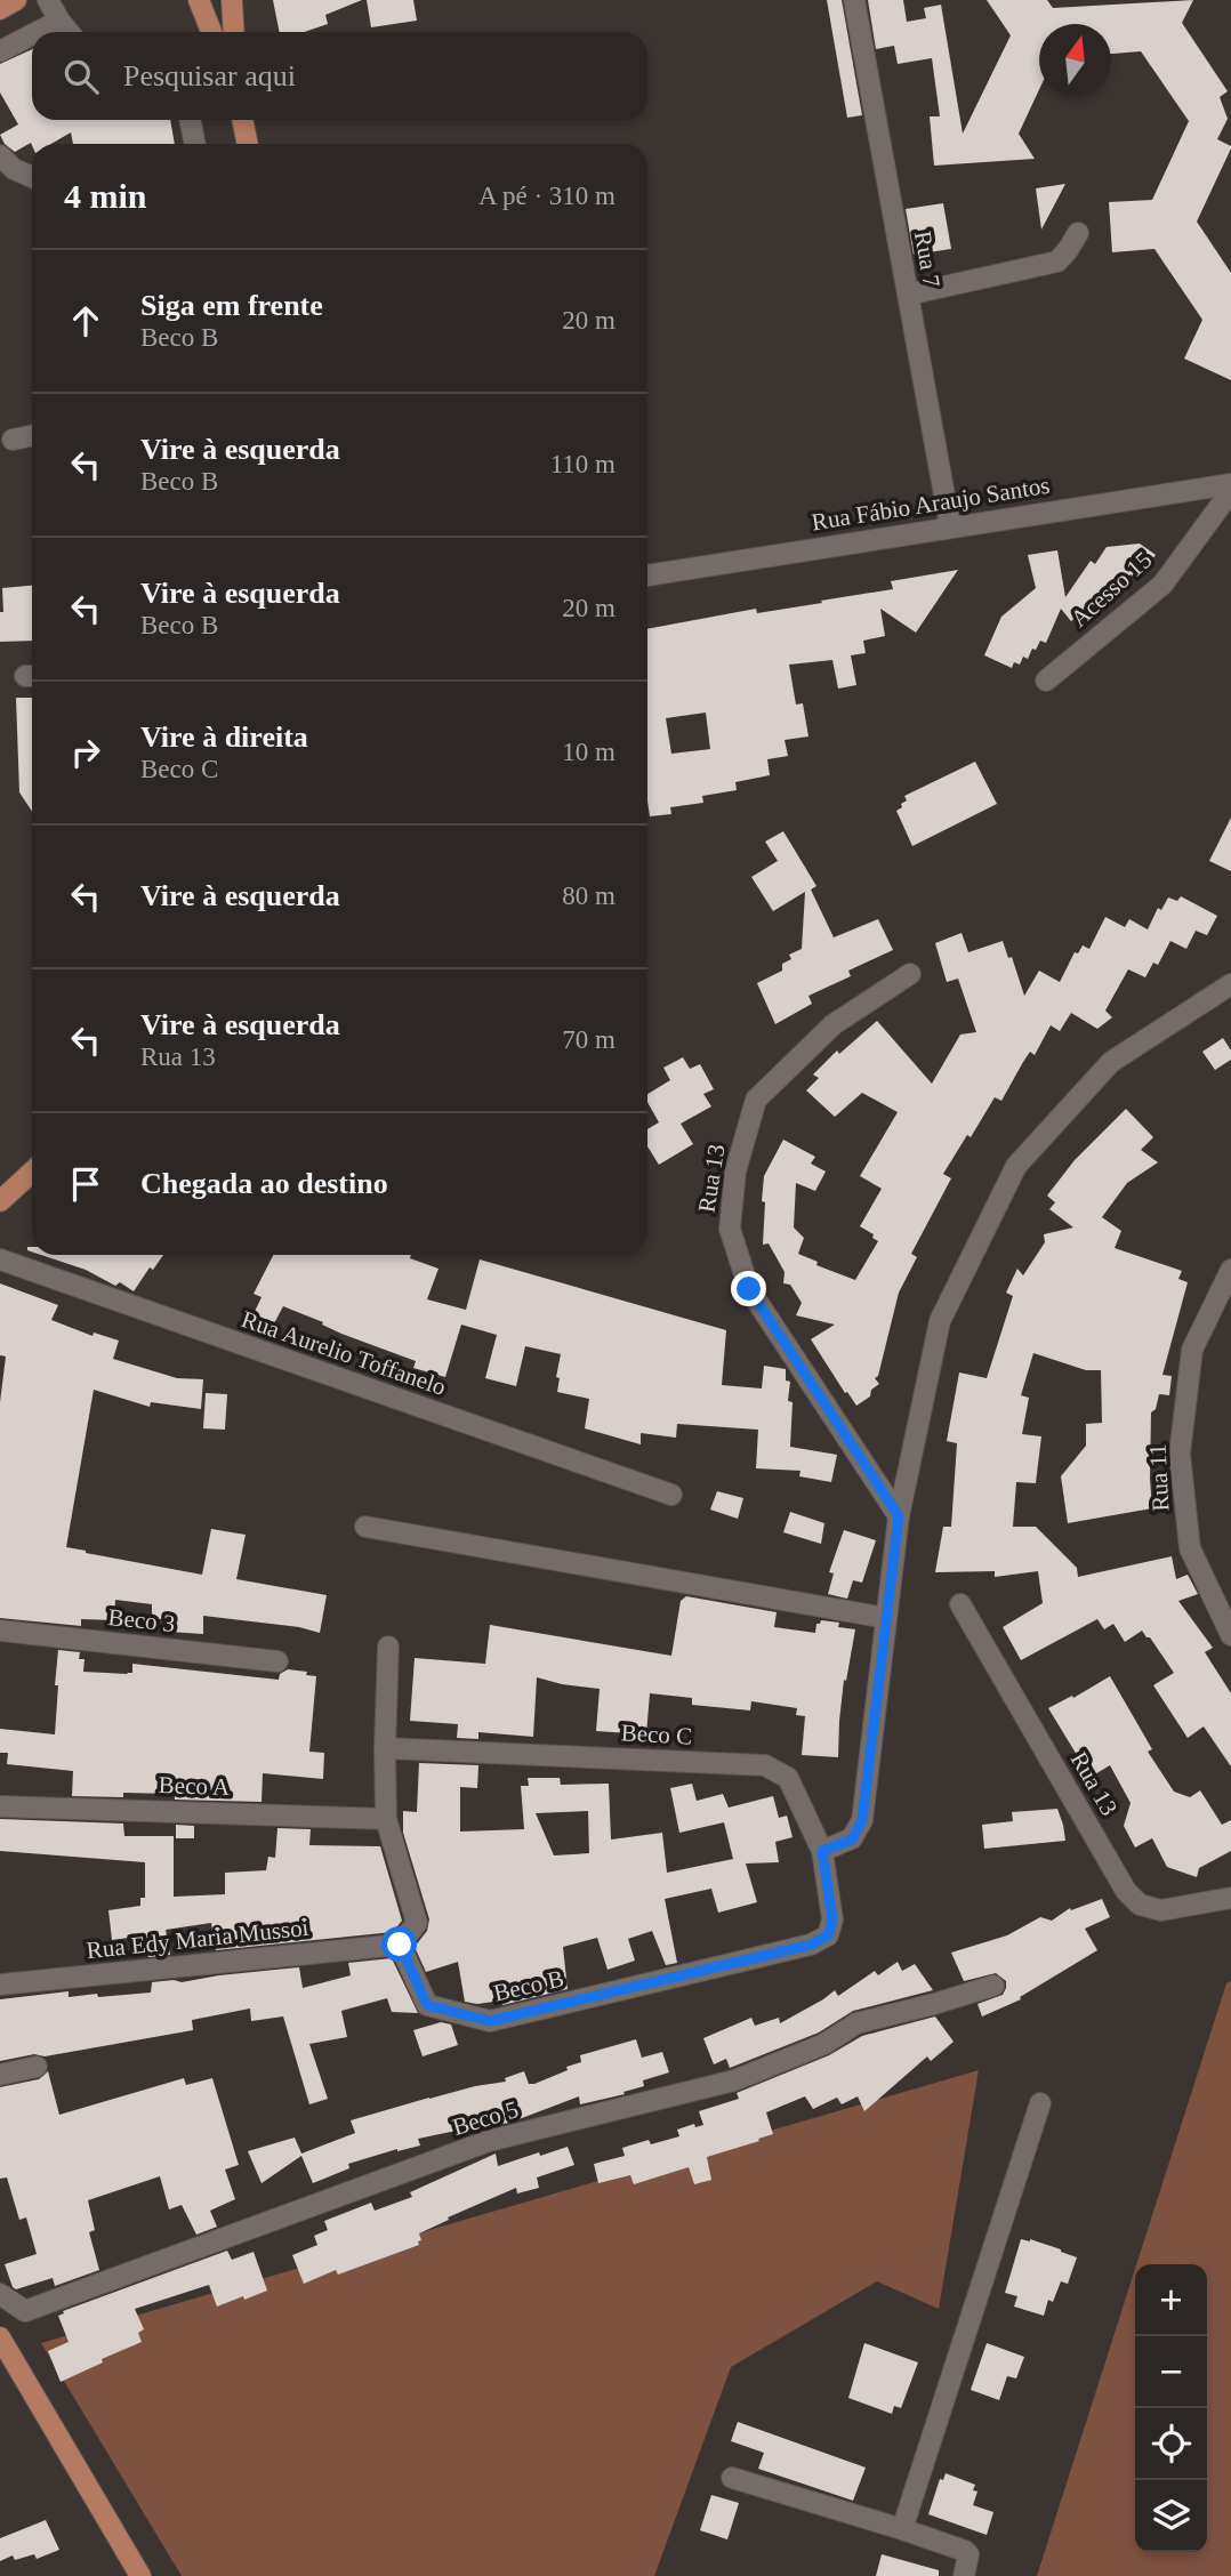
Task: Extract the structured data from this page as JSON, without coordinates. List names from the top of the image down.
{
  "streets": {
    "street": [
      "Rua 7",
      "Rua Fábio Araujo Santos",
      "Acesso 15",
      "Rua 13",
      "Rua Aurelio Toffanelo",
      "Rua 11",
      "Beco 3",
      "Beco C",
      "Beco A",
      "Rua Edy Maria Mussoi",
      "Beco B",
      "Beco 5"
    ]
  },
  "crossings": [
    ["Rua 7", "Rua Fábio Araujo Santos"],
    ["Beco C", "Beco B"],
    ["Rua Edy Maria Mussoi", "Beco B"]
  ],
  "north": "top",
  "page": {
    "search": "Pesquisar aqui",
    "heading": ["4 min", "A pé · 310 m"],
    "list": [
      ["Siga em frente", "Beco B", "20 m"],
      ["Vire à esquerda", "Beco B", "110 m"],
      ["Vire à esquerda", "Beco B", "20 m"],
      ["Vire à direita", "Beco C", "10 m"],
      ["Vire à esquerda", "80 m"],
      ["Vire à esquerda", "Rua 13", "70 m"],
      "Chegada ao destino"
    ],
    "map_buttons": ["+", "−"]
  }
}
